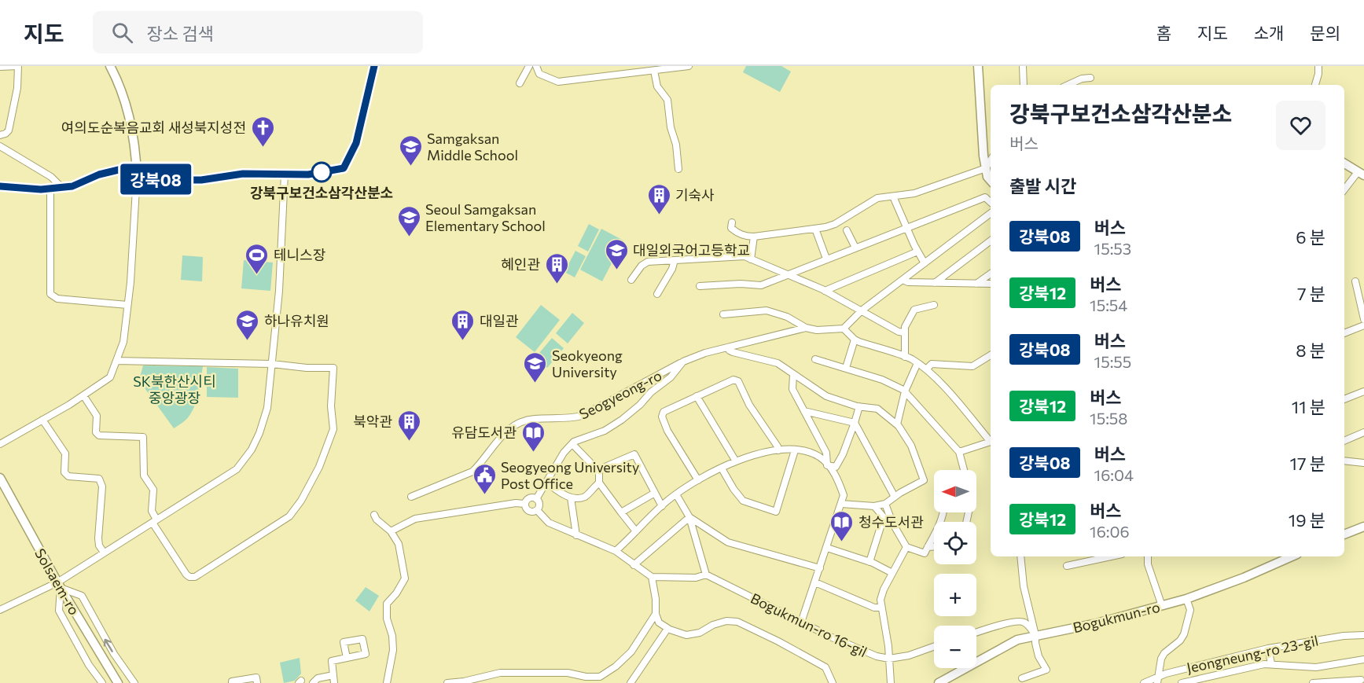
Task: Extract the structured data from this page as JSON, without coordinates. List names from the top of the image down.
{
  "streets": {
    "street": [
      "Seogyeong-ro",
      "Solsaem-ro",
      "Bogukmun-ro",
      "Bogukmun-ro 16-gil",
      "Jeongneung-ro 23-gil"
    ]
  },
  "parks": ["SK북한산시티 중앙광장"],
  "places": {
    "church": ["여의도순복음교회 새성북지성전"],
    "school or university": [
      "Samgaksan Middle School",
      "Seoul Samgaksan Elementary School",
      "대일외국어고등학교",
      "하나유치원",
      "Seokyeong University"
    ],
    "other": ["강북구보건소삼각산분소"],
    "building": [
      "기숙사",
      "혜인관",
      "대일관",
      "북악관"
    ],
    "sports": ["테니스장"],
    "library": ["유담도서관", "청수도서관"],
    "public building": ["Seogyeong University Post Office"]
  },
  "lines": ["bus line 강북08"],
  "north": "left",
  "page": {
    "header": "지도",
    "search": "장소 검색",
    "nav": [
      "홈",
      "지도",
      "소개",
      "문의"
    ],
    "on_map": "강북08",
    "heading": [
      ["강북구보건소삼각산분소", "버스"],
      "출발 시간"
    ],
    "list": [
      {
        "mark": "강북08",
        "name": "버스",
        "note": "15:53",
        "value": "6 분"
      },
      {
        "mark": "강북12",
        "name": "버스",
        "note": "15:54",
        "value": "7 분"
      },
      {
        "mark": "강북08",
        "name": "버스",
        "note": "15:55",
        "value": "8 분"
      },
      {
        "mark": "강북12",
        "name": "버스",
        "note": "15:58",
        "value": "11 분"
      },
      {
        "mark": "강북08",
        "name": "버스",
        "note": "16:04",
        "value": "17 분"
      },
      {
        "mark": "강북12",
        "name": "버스",
        "note": "16:06",
        "value": "19 분"
      }
    ],
    "map_buttons": ["+", "−"]
  }
}
